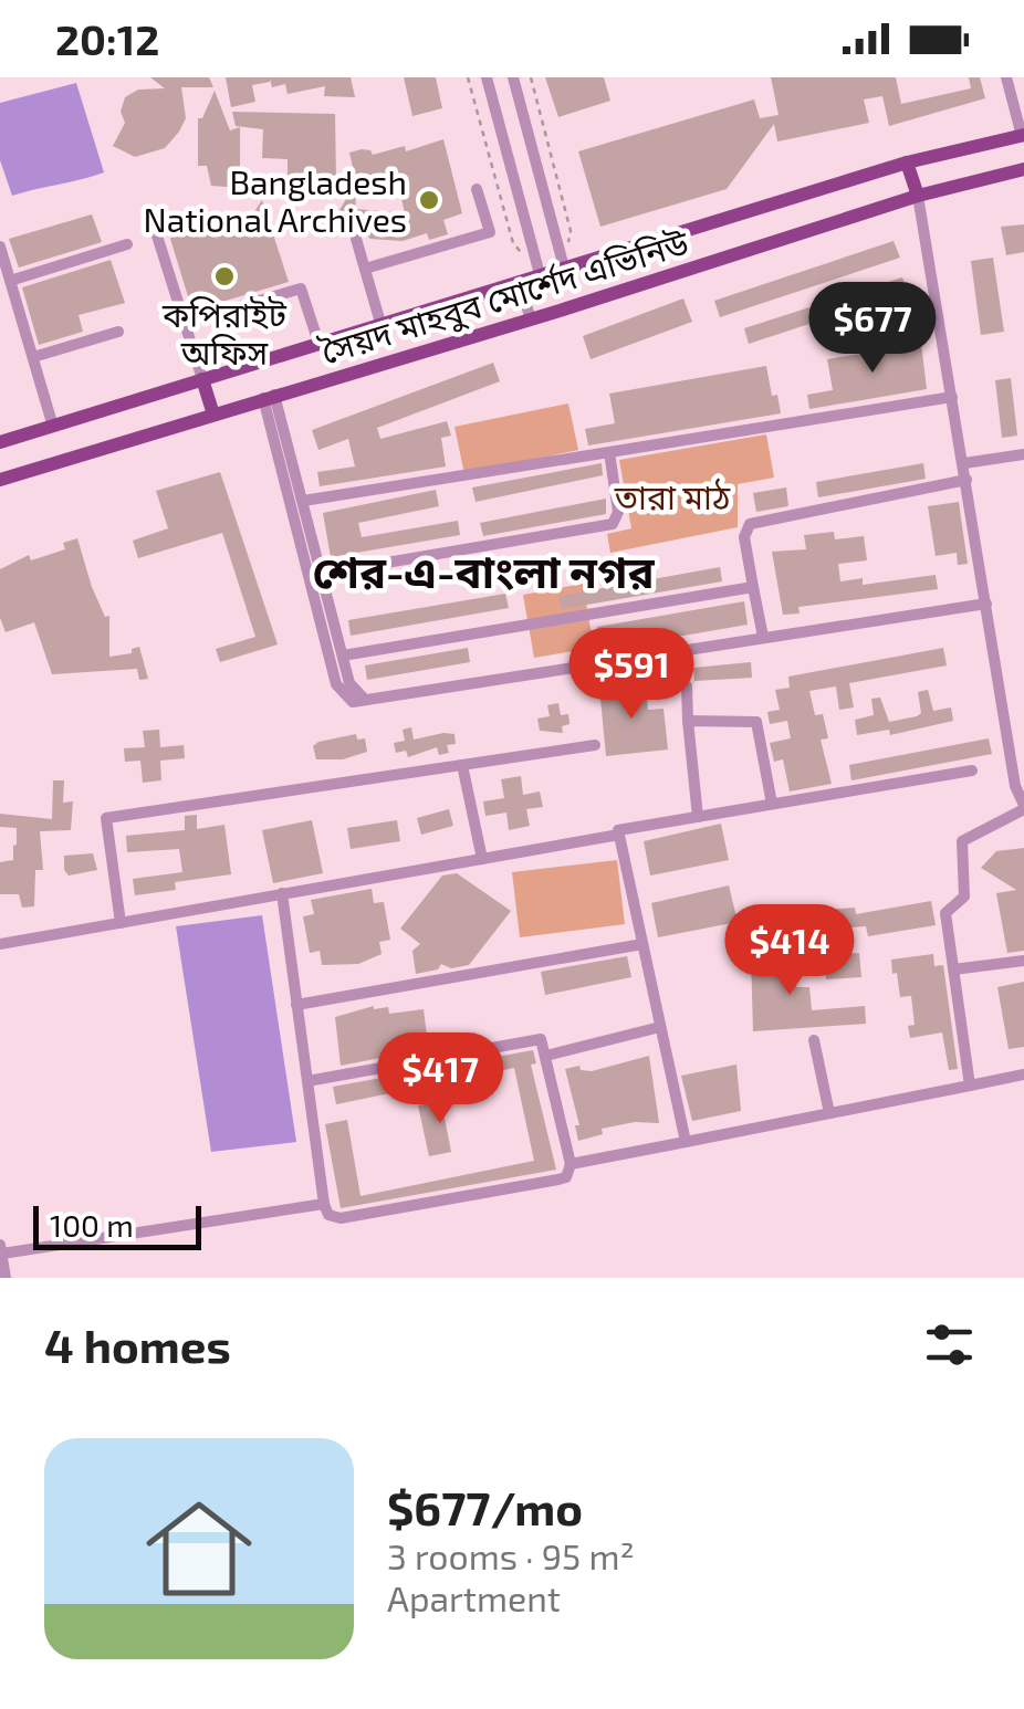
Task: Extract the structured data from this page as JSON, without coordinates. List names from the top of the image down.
{
  "streets": {
    "main road": ["সৈয়দ মাহবুব মোর্শেদ এভিনিউ"]
  },
  "districts": ["শের-এ-বাংলা নগর"],
  "parks": ["তারা মাঠ"],
  "places": ["Bangladesh National Archives", "কপিরাইট অফিস"],
  "scale_bar": "100 m",
  "page": {
    "status": "20:12",
    "price": [
      "$677",
      "$591",
      "$414",
      "$417"
    ],
    "scale": "100 m",
    "heading": "4 homes",
    "list": [
      {
        "name": "$677/mo",
        "note": "3 rooms · 95 m² · Apartment"
      }
    ]
  }
}
